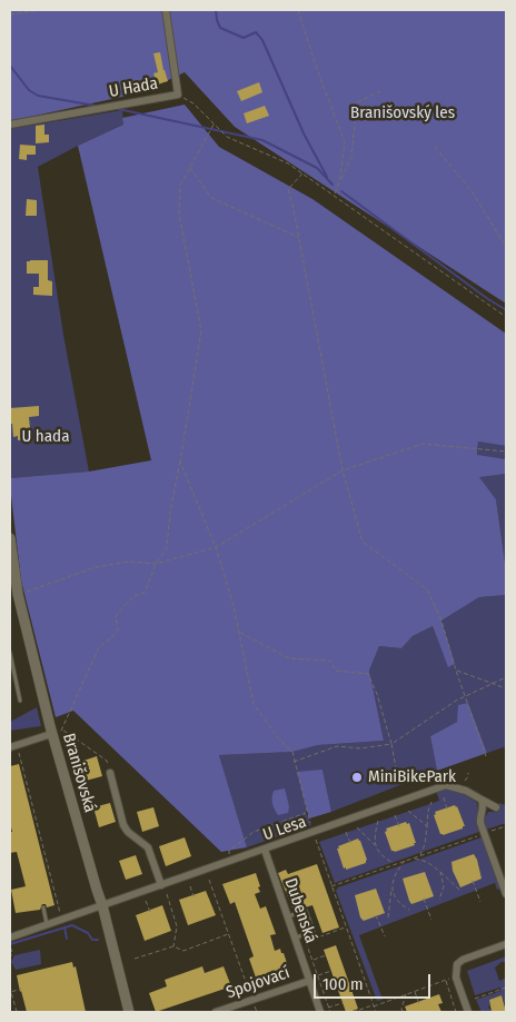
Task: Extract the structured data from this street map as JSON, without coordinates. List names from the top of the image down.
{
  "streets": {
    "street": [
      "U Hada",
      "Branišovská",
      "U Lesa",
      "Dubenská",
      "Spojovací"
    ]
  },
  "crossings": [
    ["Branišovská", "U Lesa"],
    ["U Lesa", "Dubenská"],
    ["Dubenská", "Spojovací"]
  ],
  "parks": ["Branišovský les", "U hada"],
  "places": ["MiniBikePark"],
  "scale_bar": "100 m"
}
